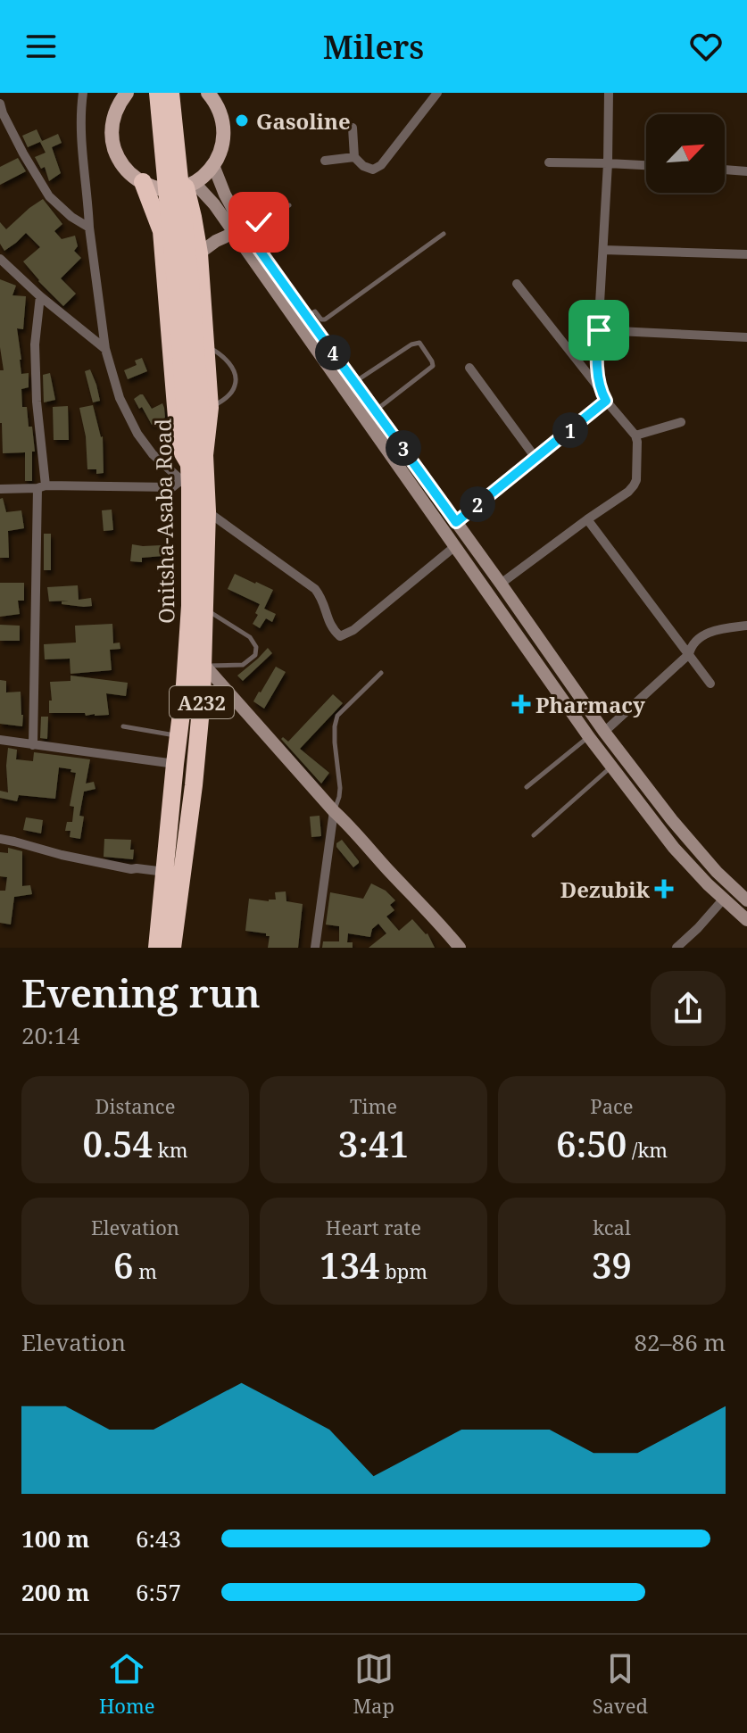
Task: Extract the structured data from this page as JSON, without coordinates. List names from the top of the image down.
{
  "streets": {
    "highway": ["Onitsha-Asaba Road", "A232"]
  },
  "crossings": [
    ["Onitsha-Asaba Road", "A232"]
  ],
  "places": {
    "other": ["Gasoline"],
    "health": ["Pharmacy", "Dezubik"]
  },
  "north": "top right",
  "page": {
    "header": "Milers",
    "pins": [
      "4",
      "1",
      "3",
      "2"
    ],
    "heading": ["Evening run", "20:14"],
    "stats": [
      ["Distance", "0.54 km"],
      ["Time", "3:41"],
      ["Pace", "6:50 /km"],
      ["Elevation", "6 m"],
      ["Heart rate", "134 bpm"],
      ["kcal", "39"]
    ],
    "chart": ["Elevation", "82–86 m"],
    "list": [
      {
        "name": "100 m",
        "note": "6:43"
      },
      {
        "name": "200 m",
        "note": "6:57"
      }
    ],
    "tabs": ["Home", "Map", "Saved"]
  }
}
